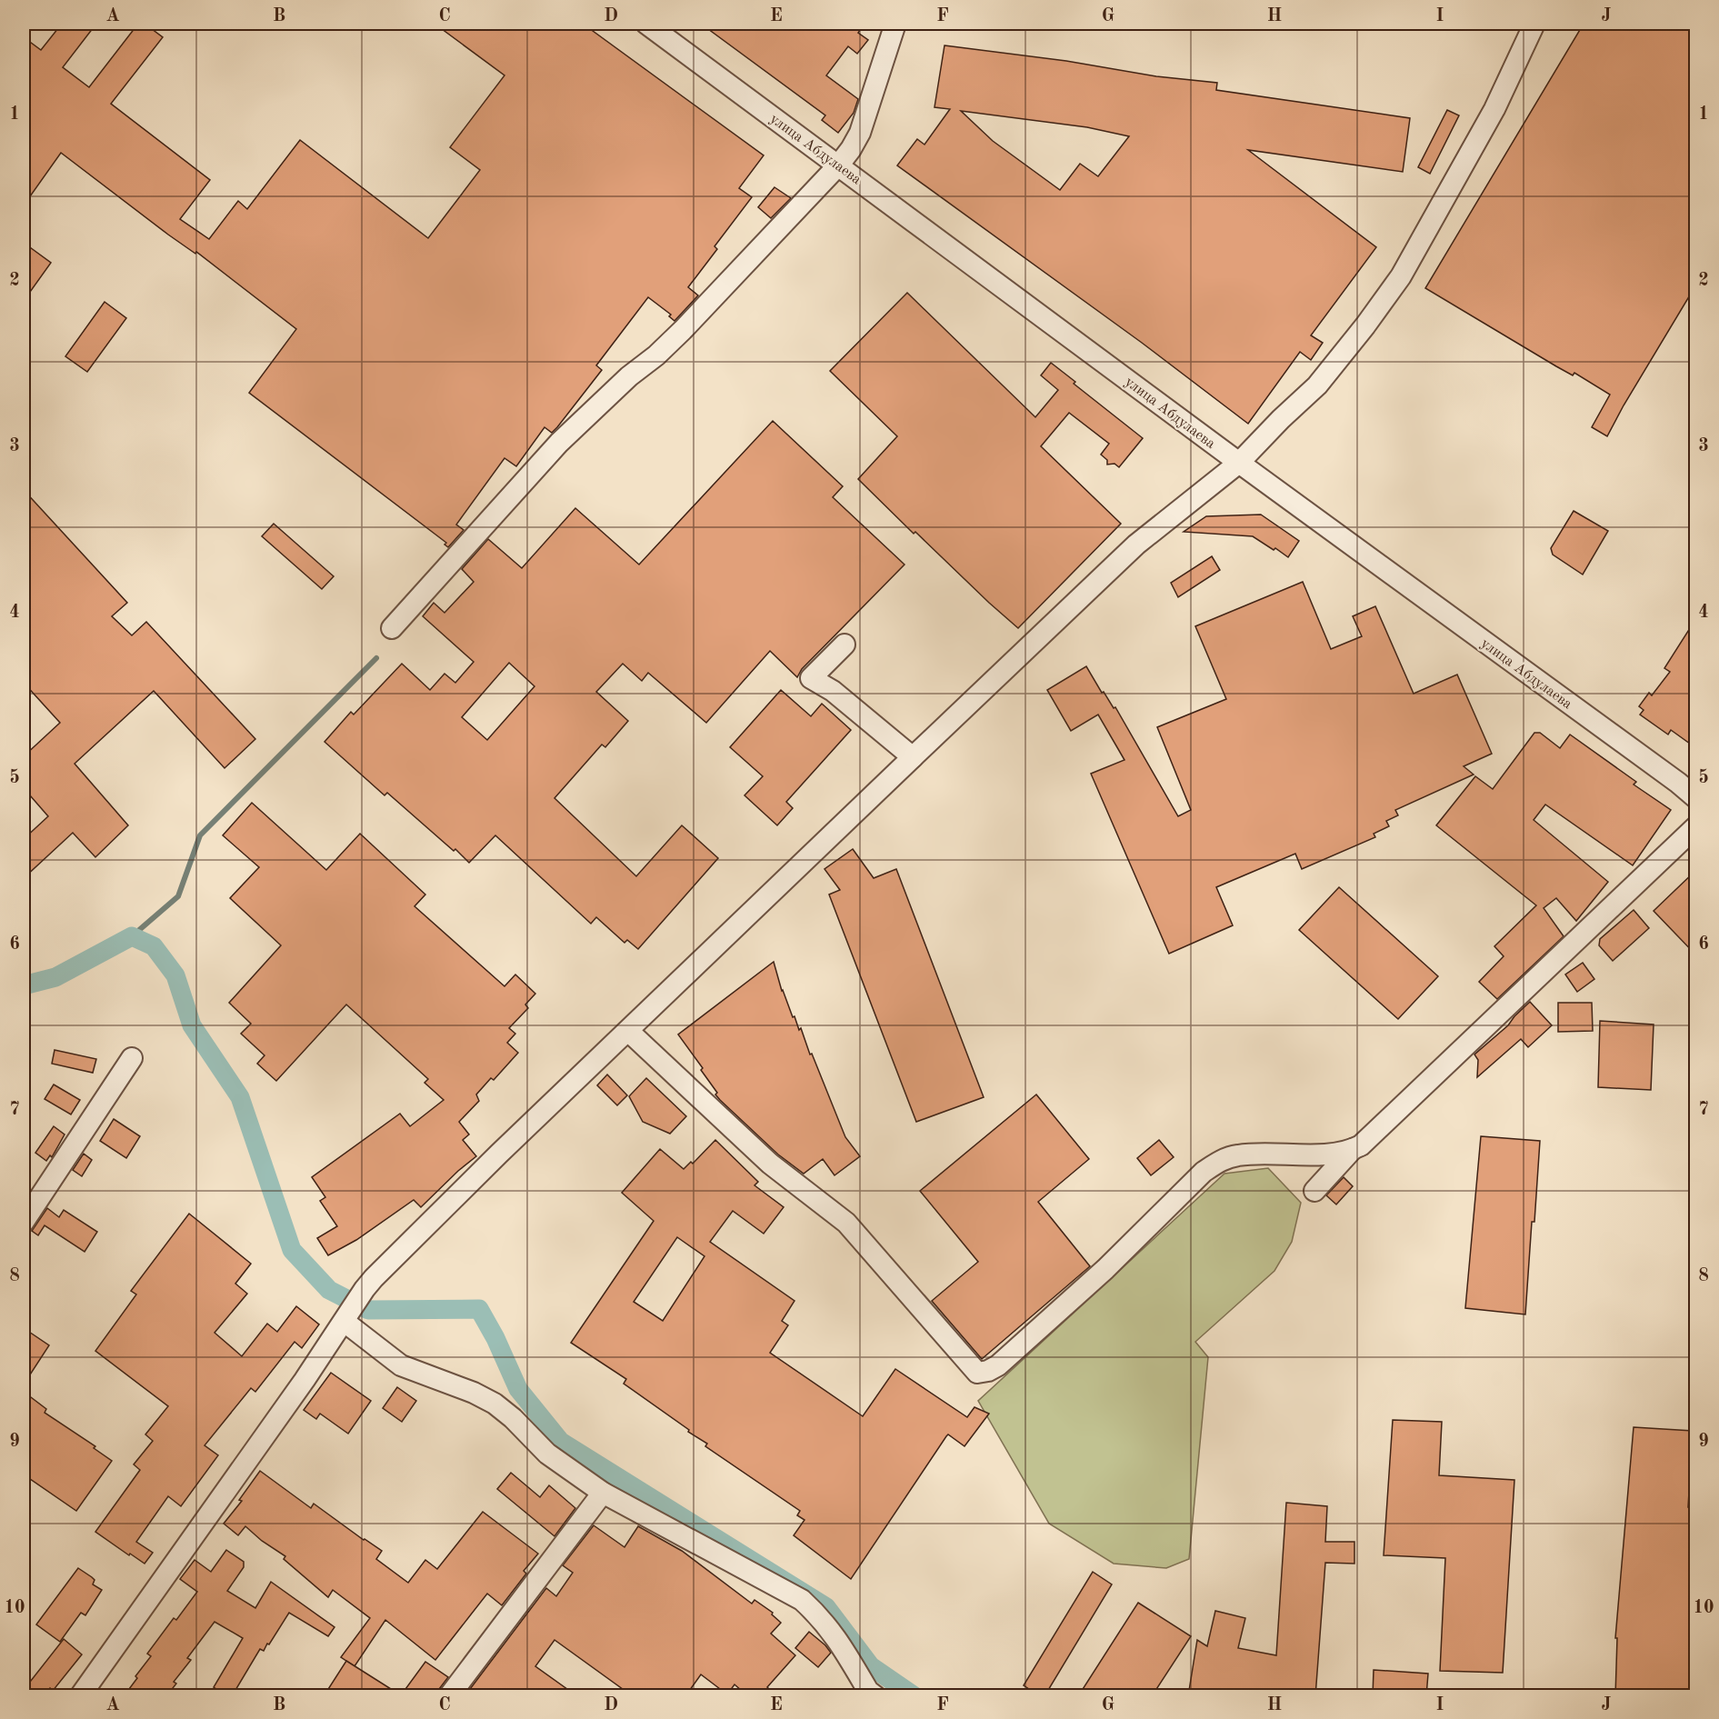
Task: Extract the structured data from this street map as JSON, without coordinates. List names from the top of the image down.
{
  "streets": {
    "street": ["улица Абдулаева"]
  },
  "grid": {
    "columns": [
      "A",
      "B",
      "C",
      "D",
      "E",
      "F",
      "G",
      "H",
      "I",
      "J"
    ],
    "rows": [
      "1",
      "2",
      "3",
      "4",
      "5",
      "6",
      "7",
      "8",
      "9",
      "10"
    ]
  }
}
